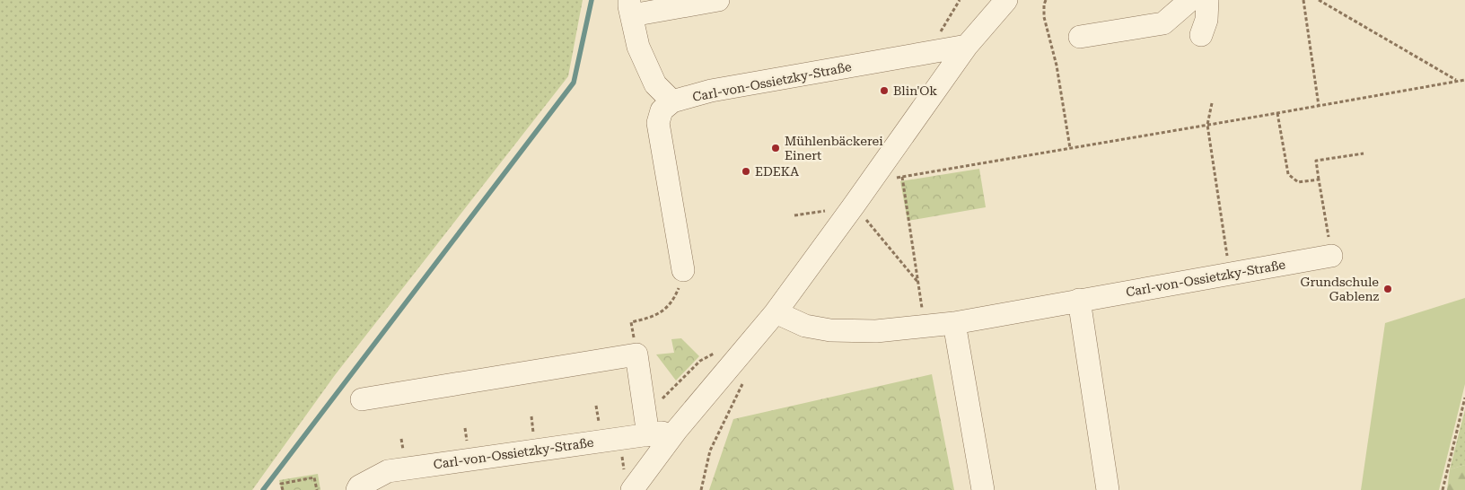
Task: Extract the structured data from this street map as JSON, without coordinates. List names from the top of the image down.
{
  "streets": {
    "street": ["Carl-von-Ossietzky-Straße"]
  },
  "places": [
    "Blin'Ok",
    "Mühlenbäckerei Einert",
    "EDEKA",
    "Grundschule Gablenz"
  ]
}
